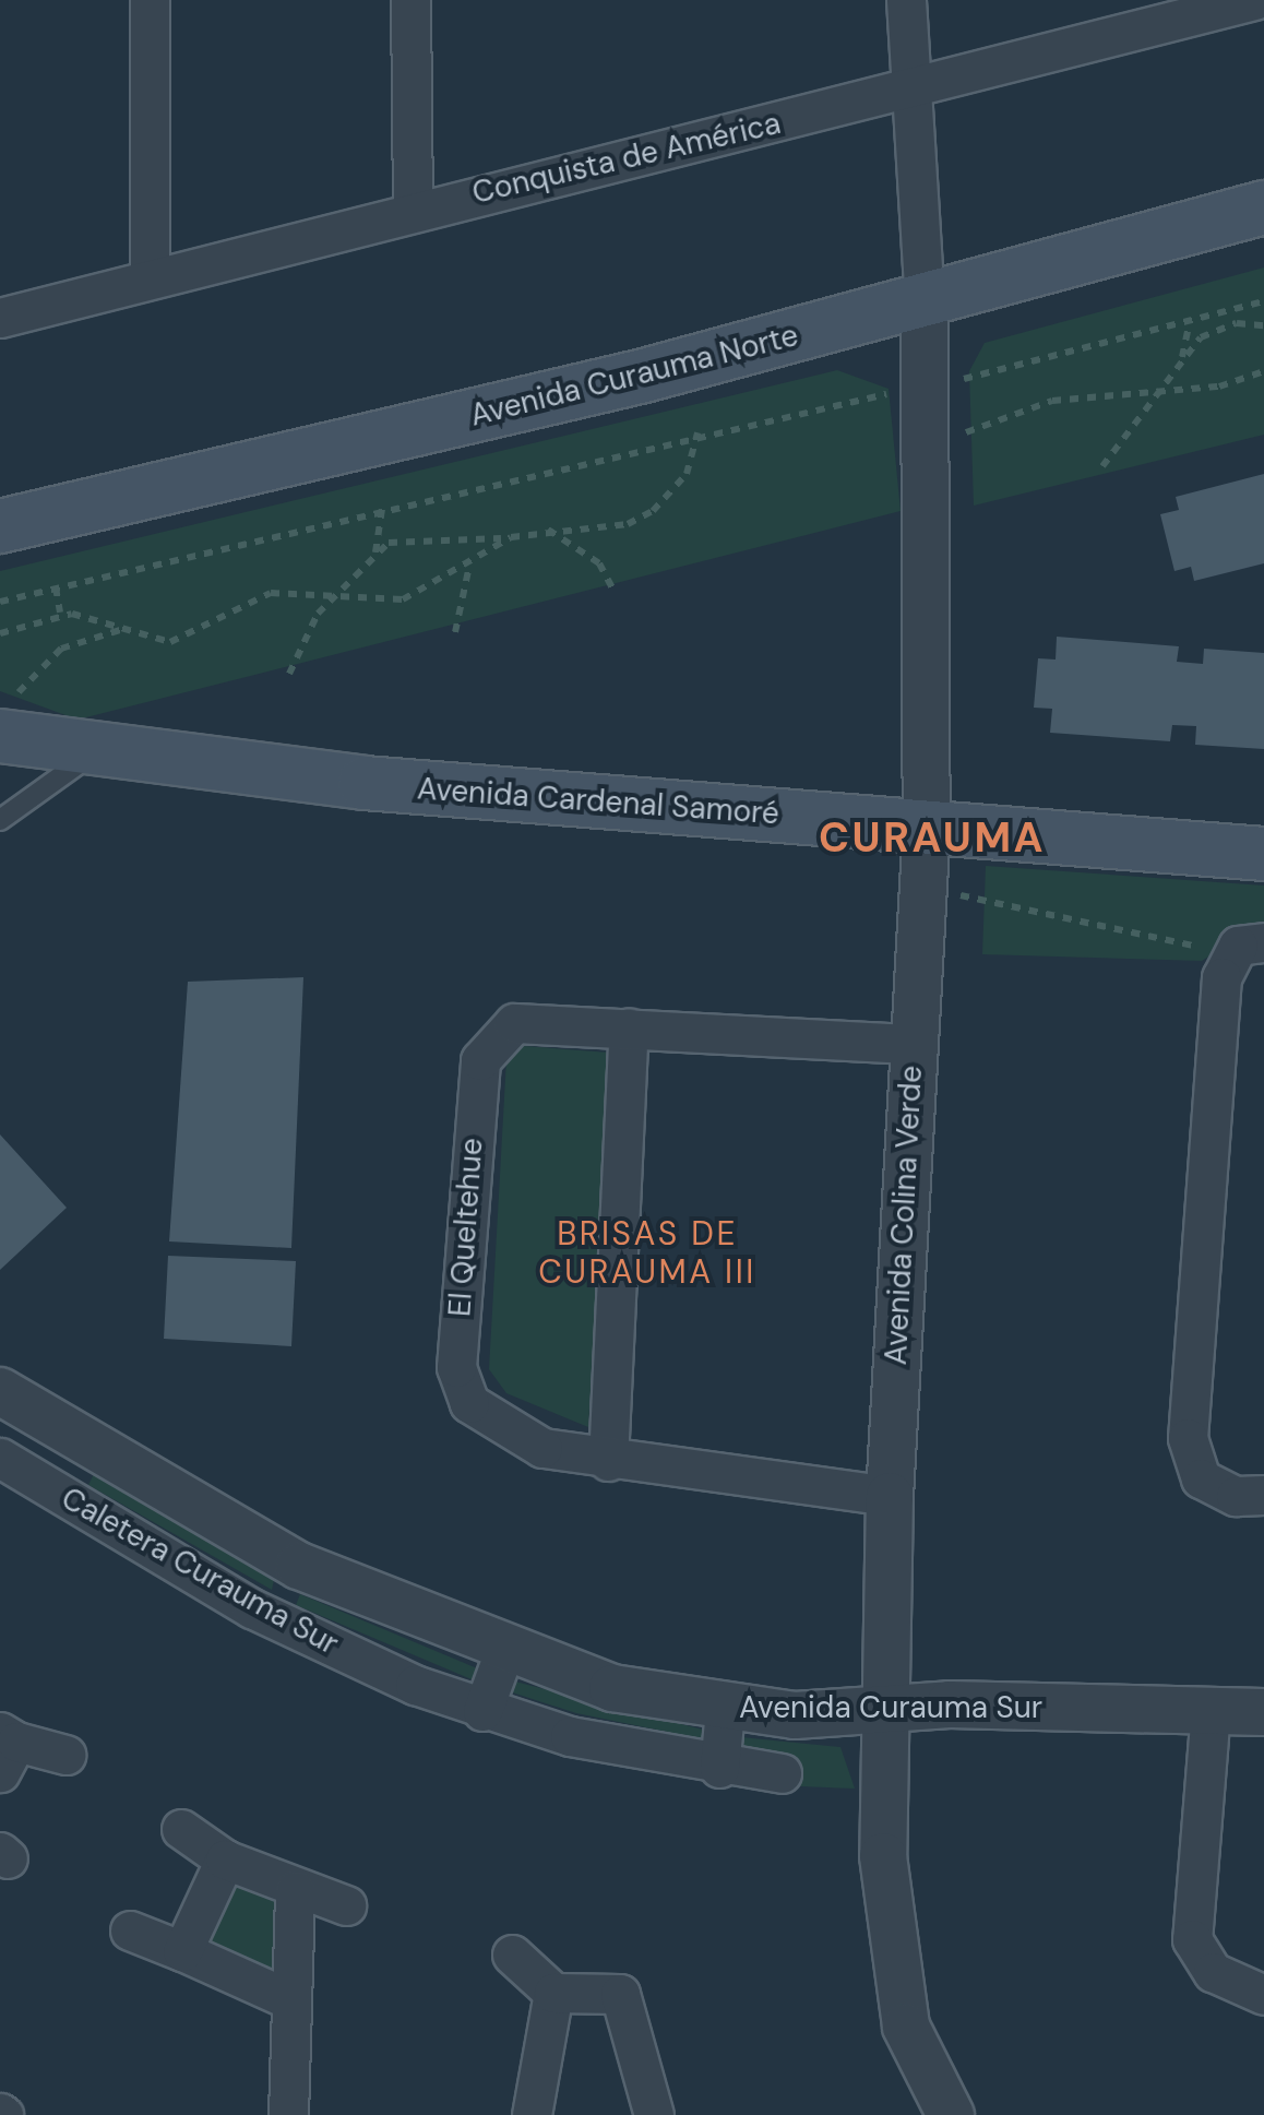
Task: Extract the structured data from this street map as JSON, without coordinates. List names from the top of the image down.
{
  "streets": {
    "main road": ["Avenida Curauma Norte", "Avenida Cardenal Samoré"],
    "street": [
      "Conquista de América",
      "Avenida Colina Verde",
      "El Queltehue",
      "Caletera Curauma Sur",
      "Avenida Curauma Sur"
    ]
  },
  "crossings": [
    ["Avenida Curauma Norte", "Avenida Colina Verde"],
    ["Avenida Cardenal Samoré", "Avenida Colina Verde"],
    ["Avenida Colina Verde", "El Queltehue"],
    ["Avenida Colina Verde", "Avenida Curauma Sur"]
  ],
  "districts": ["CURAUMA", "BRISAS DE CURAUMA III"]
}
